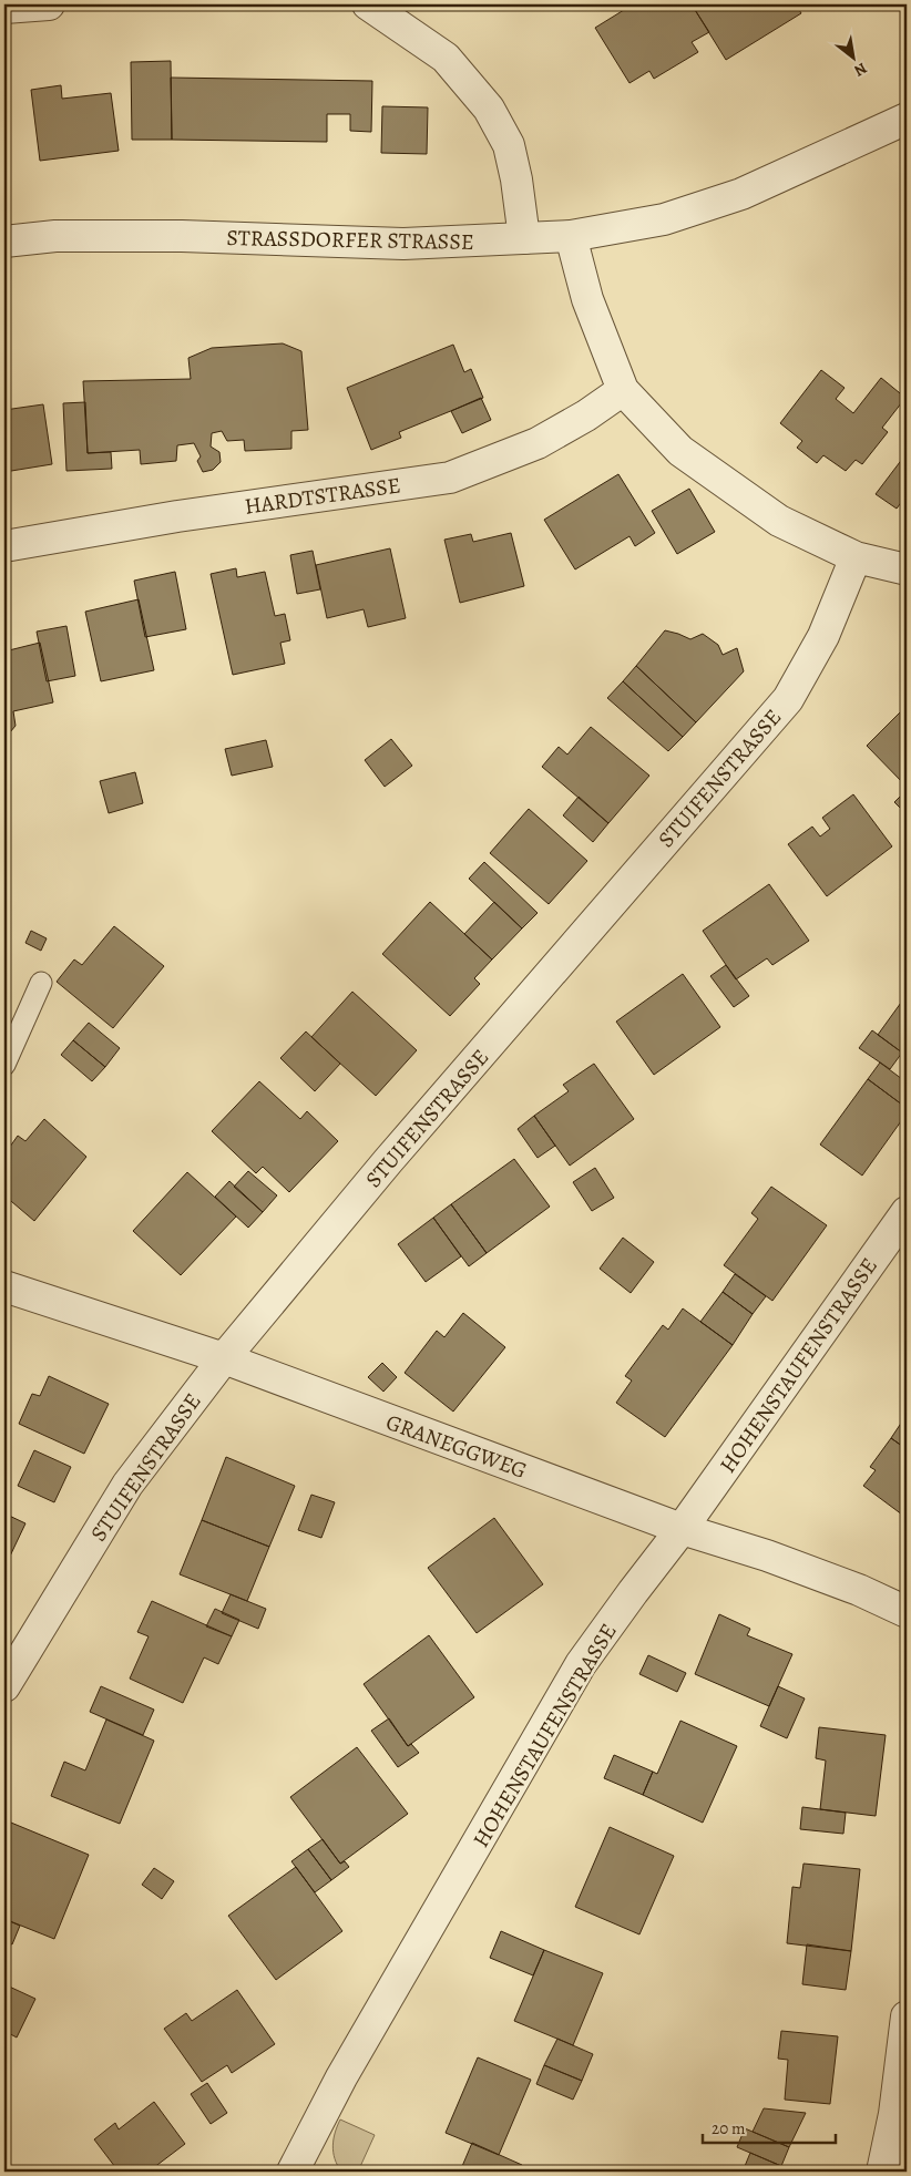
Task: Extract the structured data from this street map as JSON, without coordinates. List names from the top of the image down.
{
  "streets": {
    "street": [
      "STRASSDORFER STRASSE",
      "HARDTSTRASSE",
      "STUIFENSTRASSE",
      "HOHENSTAUFENSTRASSE",
      "GRANEGGWEG"
    ]
  },
  "crossings": [
    ["STUIFENSTRASSE", "GRANEGGWEG"],
    ["HOHENSTAUFENSTRASSE", "GRANEGGWEG"]
  ],
  "scale_bar": "20 m",
  "north": "bottom right"
}
